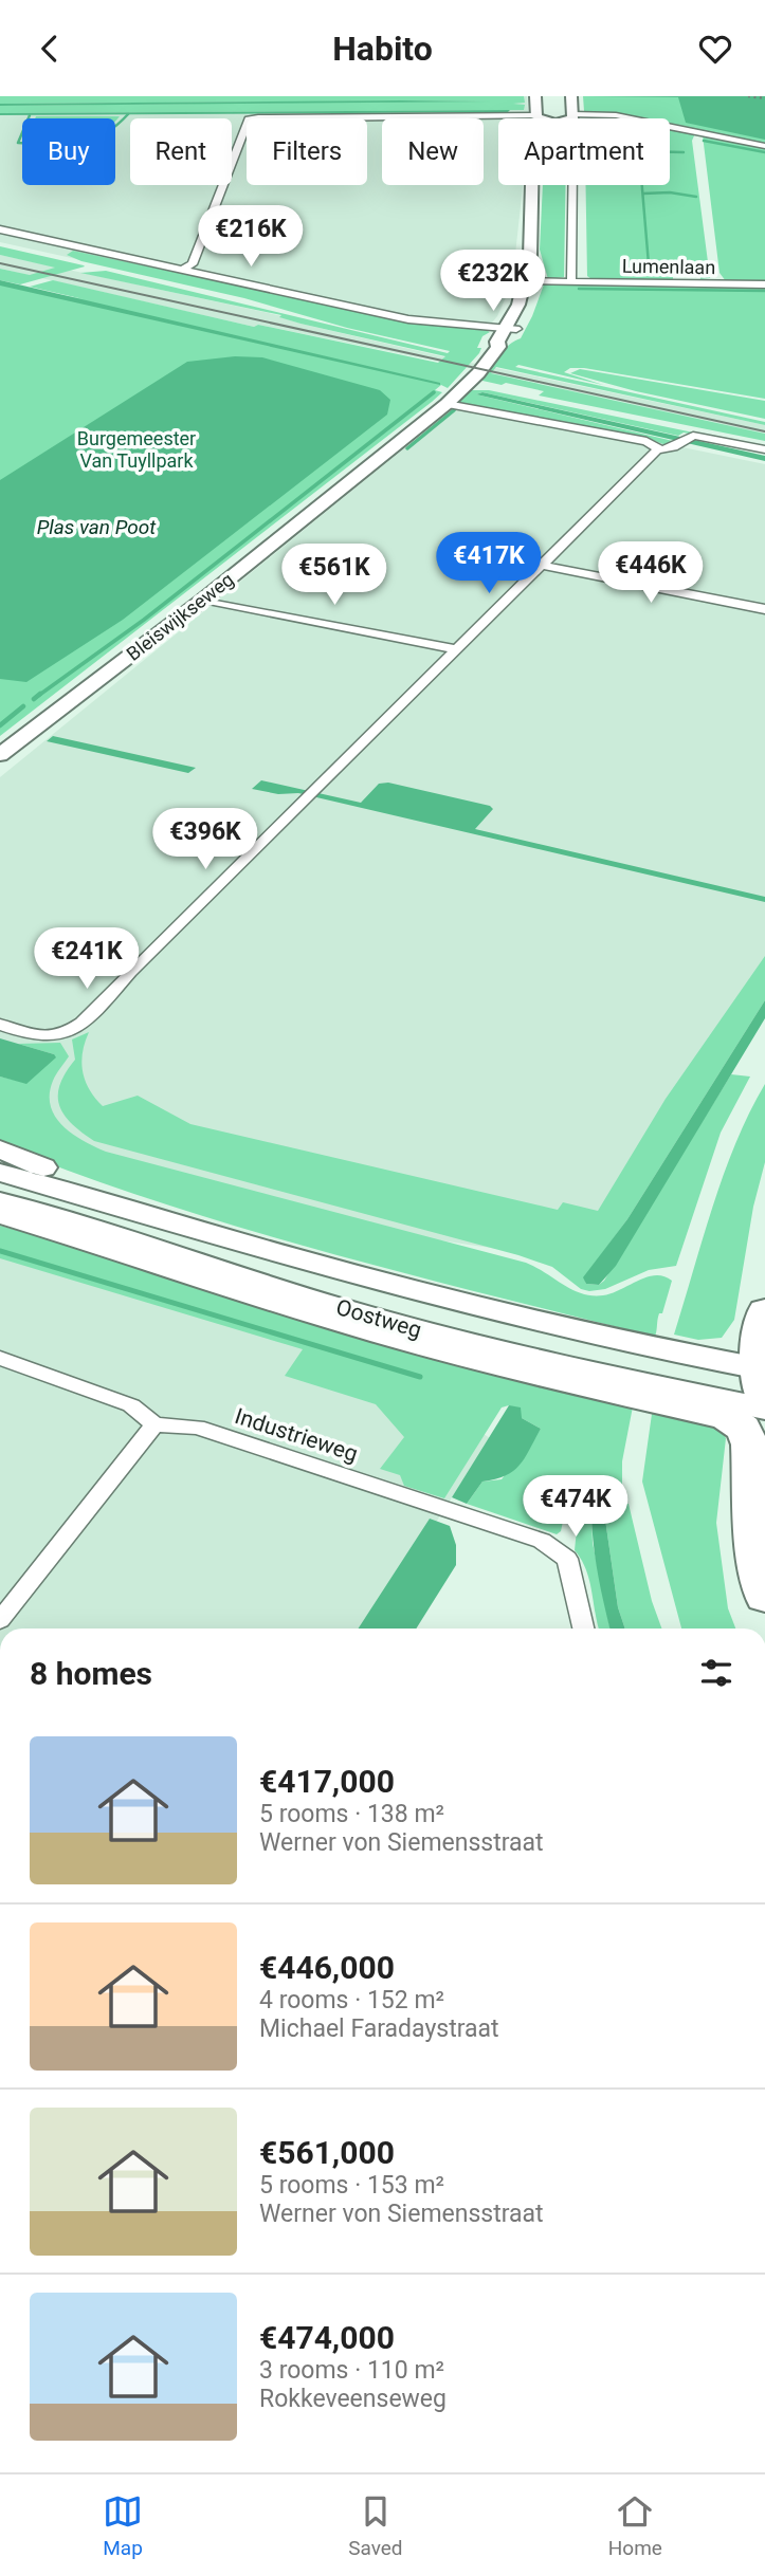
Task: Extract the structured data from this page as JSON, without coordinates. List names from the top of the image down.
{
  "streets": {
    "main road": ["Oostweg"],
    "street": ["Lumenlaan", "Bleiswijkseweg", "Industrieweg"]
  },
  "water": ["Plas van Poot"],
  "parks": ["Burgemeester Van Tuyllpark"],
  "page": {
    "header": "Habito",
    "chip": [
      "Buy",
      "Rent",
      "Filters",
      "New",
      "Apartment"
    ],
    "price": [
      "€216K",
      "€232K",
      "€417K",
      "€446K",
      "€561K",
      "€396K",
      "€241K",
      "€474K"
    ],
    "heading": "8 homes",
    "list": [
      {
        "name": "€417,000",
        "note": "5 rooms · 138 m² · Werner von Siemensstraat"
      },
      {
        "name": "€446,000",
        "note": "4 rooms · 152 m² · Michael Faradaystraat"
      },
      {
        "name": "€561,000",
        "note": "5 rooms · 153 m² · Werner von Siemensstraat"
      },
      {
        "name": "€474,000",
        "note": "3 rooms · 110 m² · Rokkeveenseweg"
      }
    ],
    "tabs": ["Map", "Saved", "Home"]
  }
}
